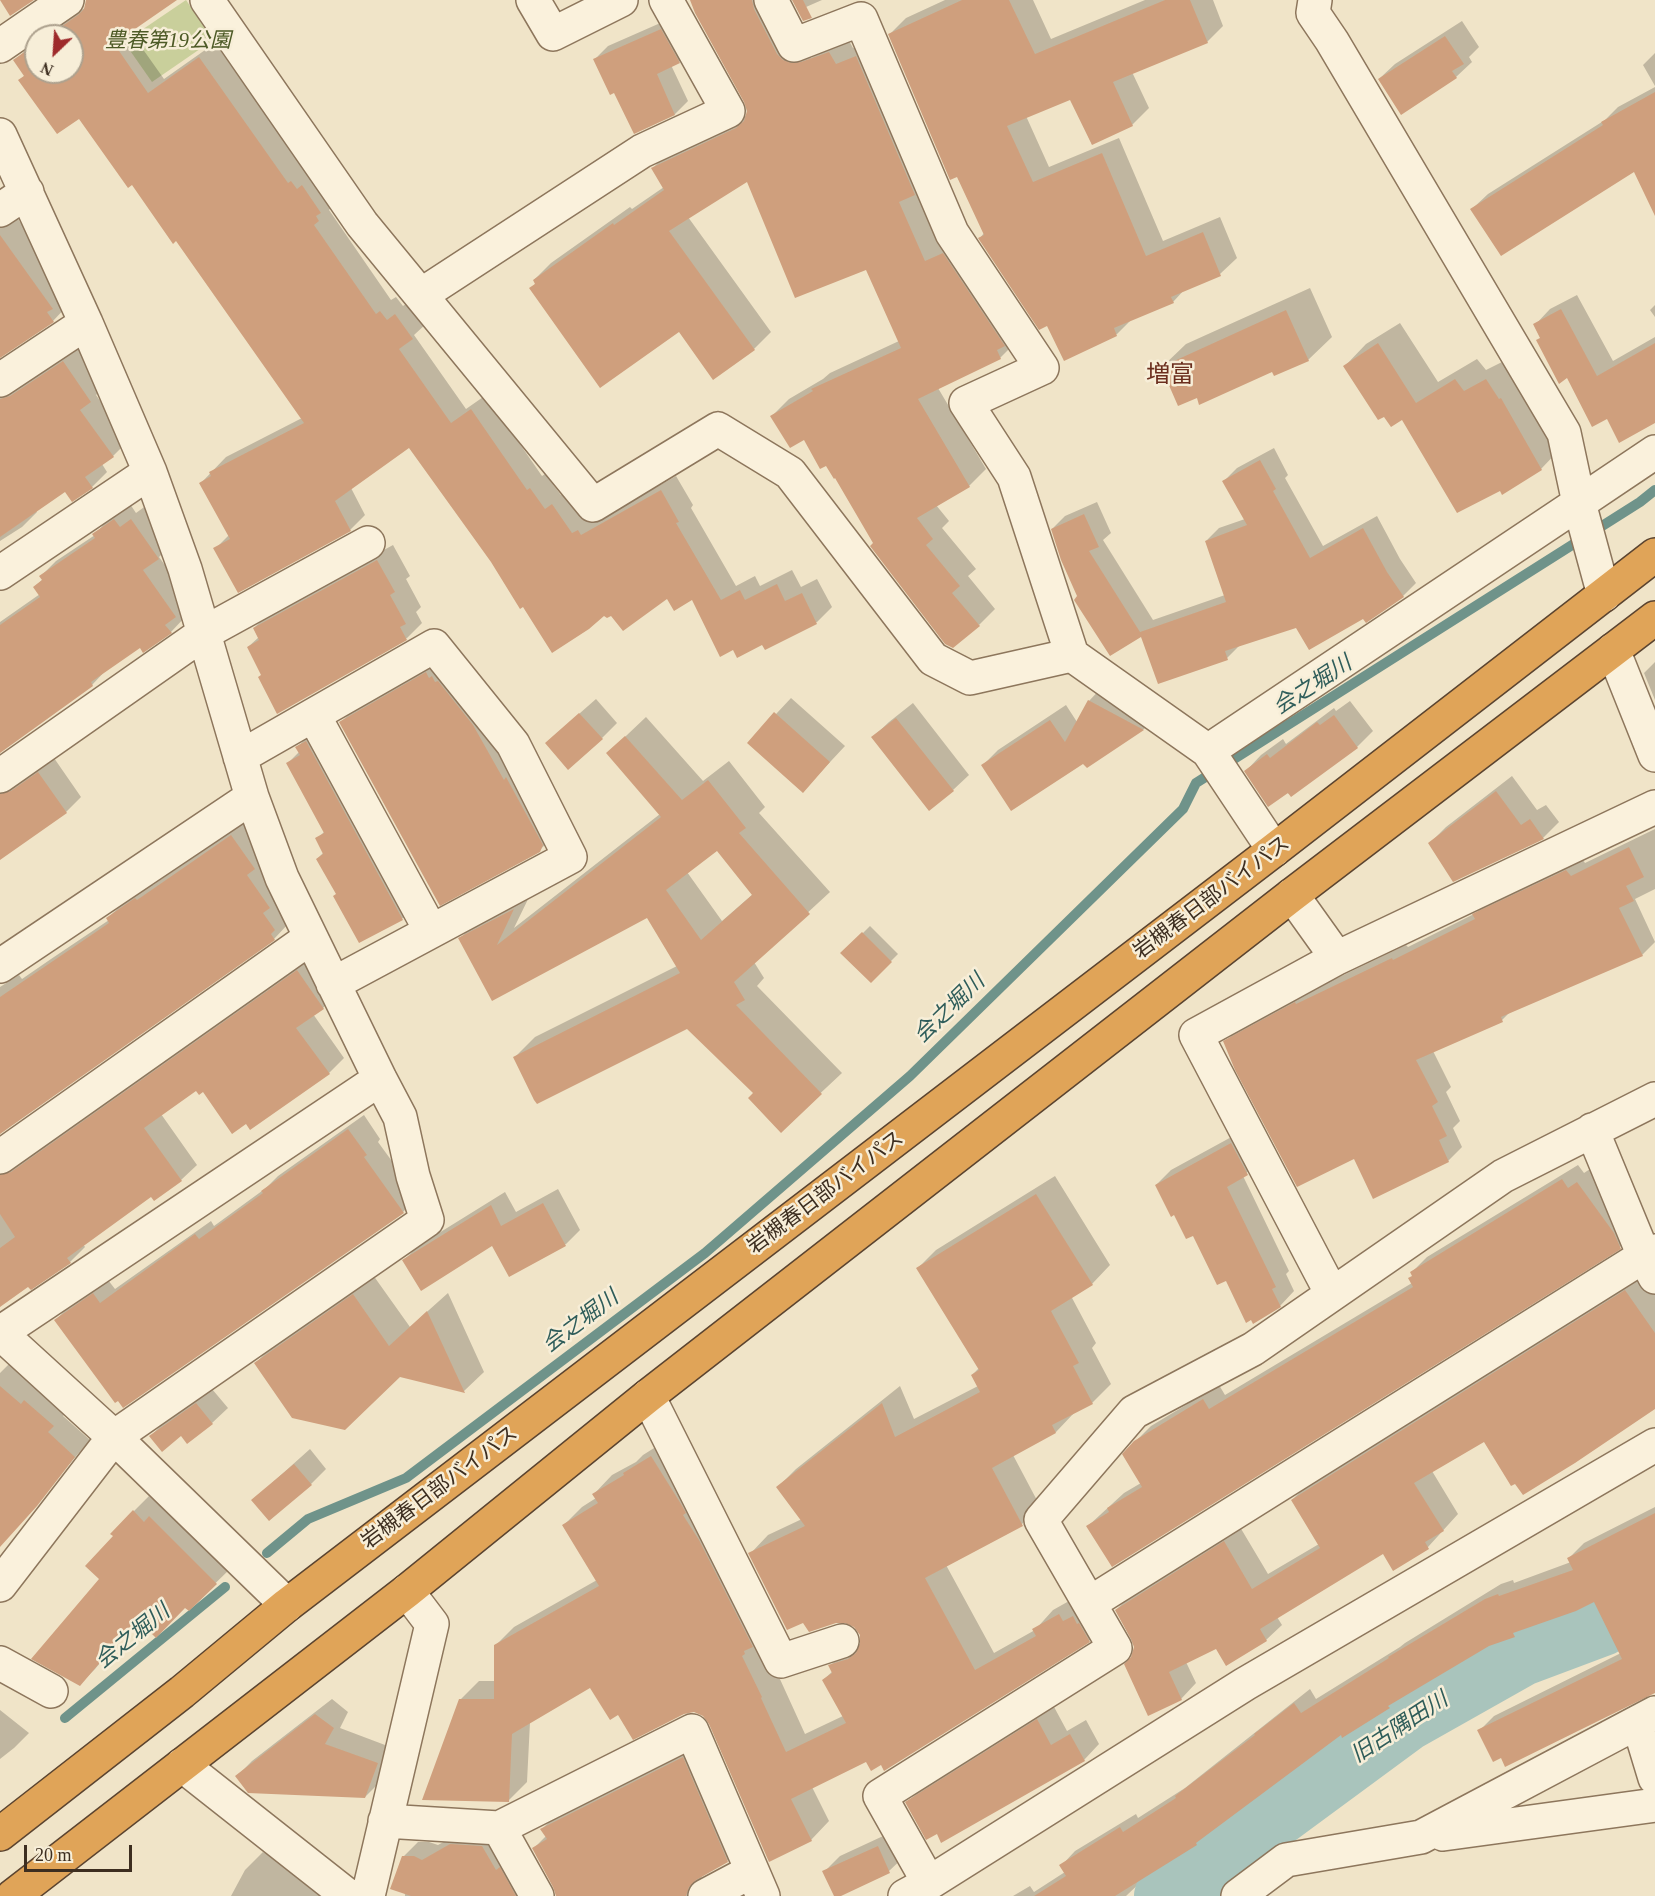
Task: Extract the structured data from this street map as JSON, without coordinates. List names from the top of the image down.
{
  "streets": {
    "highway": ["岩槻春日部バイパス"]
  },
  "districts": ["増富"],
  "water": ["会之堀川", "旧古隅田川"],
  "parks": ["豊春第19公園"],
  "scale_bar": "20 m",
  "north": "bottom left"
}
